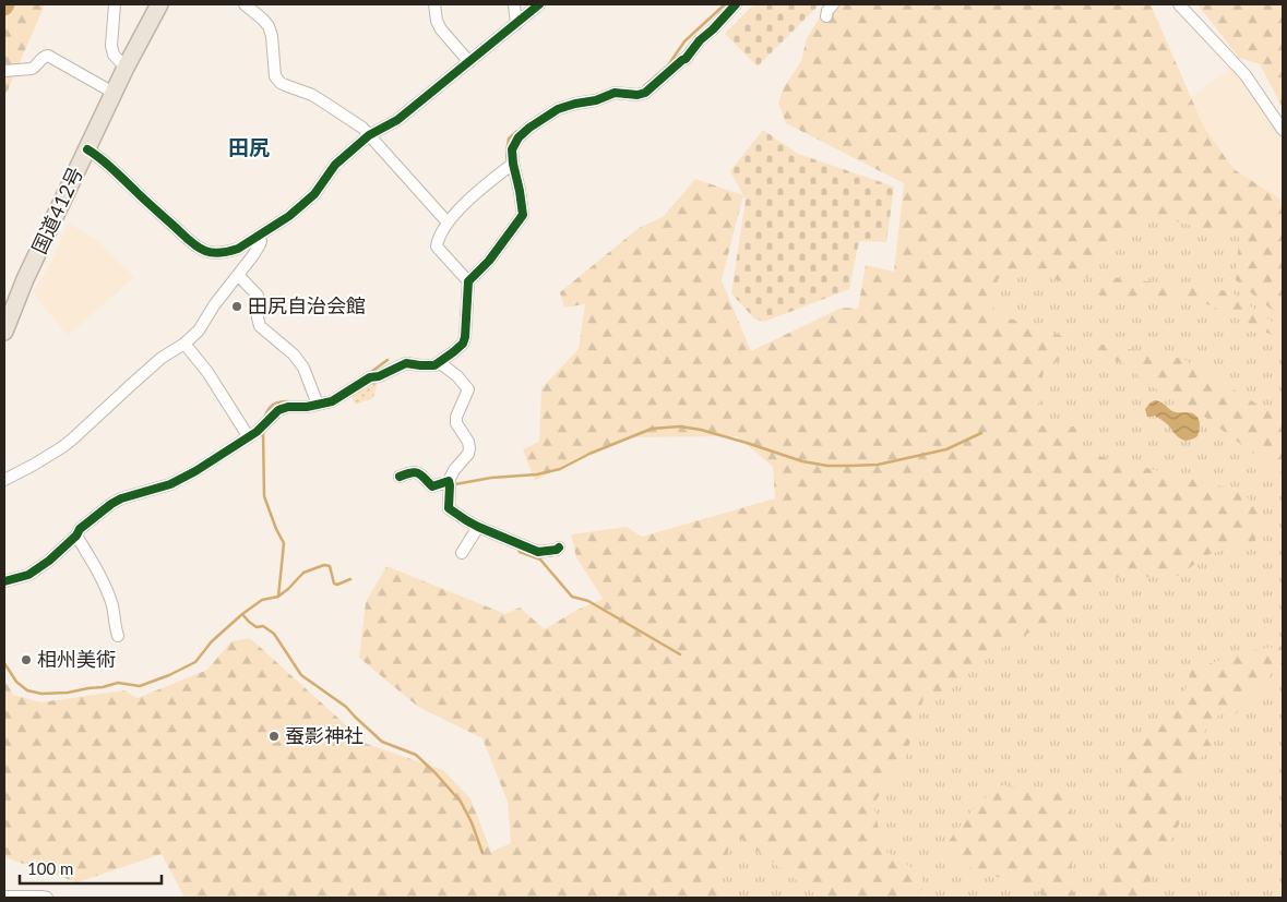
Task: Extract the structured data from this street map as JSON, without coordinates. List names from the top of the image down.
{
  "streets": {
    "highway": ["国道412号"]
  },
  "districts": ["田尻"],
  "places": ["田尻自治会館", "相州美術", "蚕影神社"],
  "scale_bar": "100 m"
}
